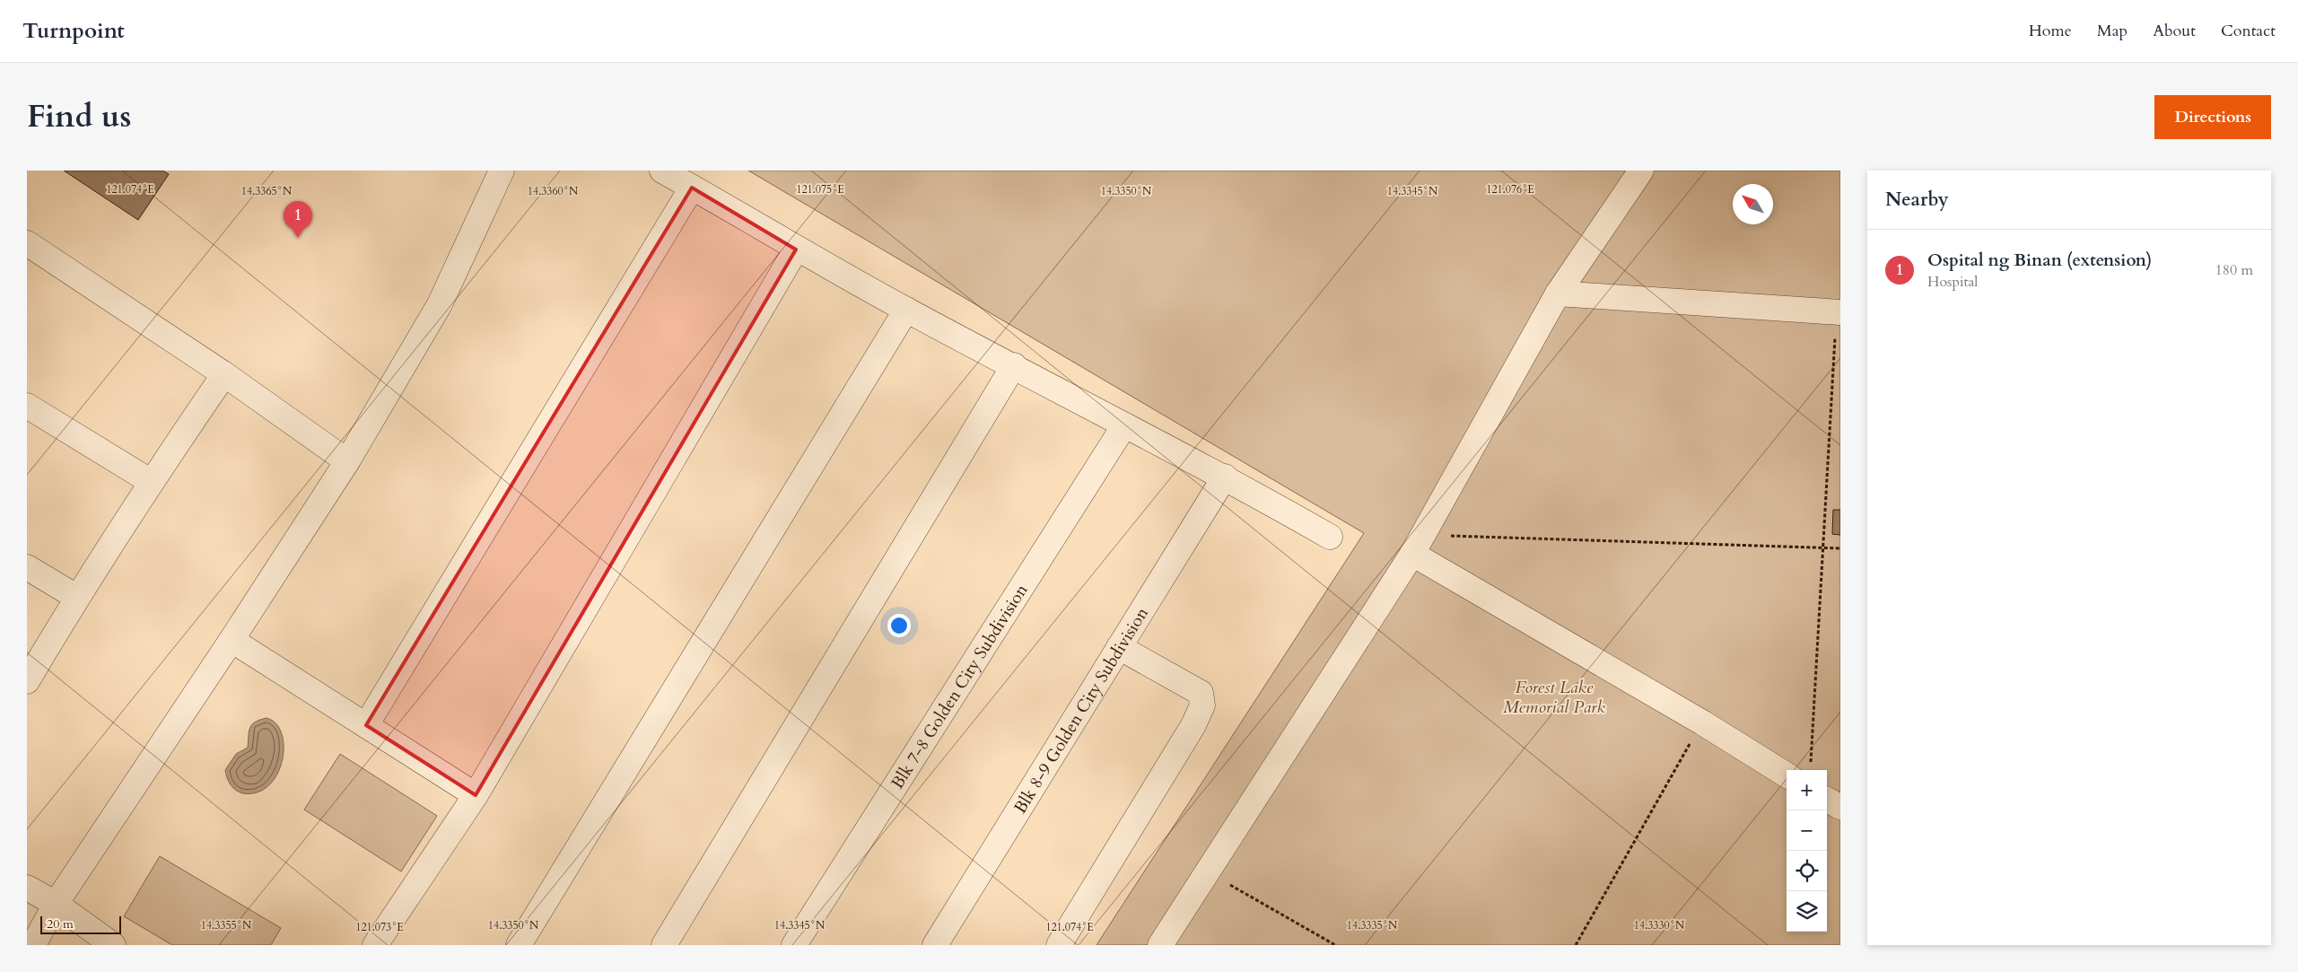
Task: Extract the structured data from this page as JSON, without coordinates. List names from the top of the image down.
{
  "streets": {
    "street": ["Blk 7-8 Golden City Subdivision", "Blk 8-9 Golden City Subdivision"]
  },
  "parks": ["Forest Lake Memorial Park"],
  "scale_bar": "20 m",
  "north": "top left",
  "page": {
    "header": "Turnpoint",
    "nav": [
      "Home",
      "Map",
      "About",
      "Contact"
    ],
    "title": "Find us",
    "buttons": "Directions",
    "heading": "Nearby",
    "pins": "1",
    "list": [
      {
        "mark": "1",
        "name": "Ospital ng Binan (extension)",
        "note": "Hospital",
        "value": "180 m"
      }
    ],
    "map_buttons": ["+", "−"],
    "scale": "20 m"
  },
  "coordinates": [
    "121.075°E",
    "121.074°E",
    "121.076°E",
    "14.3365°N",
    "14.3360°N",
    "14.3350°N",
    "14.3345°N",
    "14.3355°N",
    "14.3335°N",
    "14.3330°N",
    "121.073°E"
  ]
}
